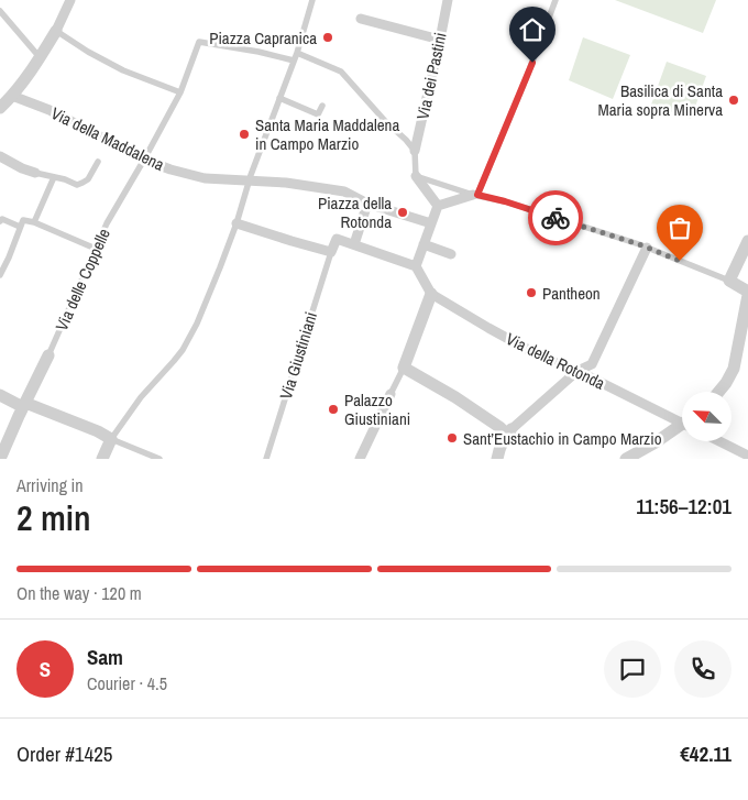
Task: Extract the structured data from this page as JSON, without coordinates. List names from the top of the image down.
{
  "streets": {
    "street": [
      "Via dei Pastini",
      "Via della Maddalena",
      "Via delle Coppelle",
      "Via della Rotonda"
    ],
    "lane": ["Via Giustiniani"]
  },
  "crossings": [
    ["Via della Maddalena", "Via delle Coppelle"]
  ],
  "places": [
    "Piazza Capranica",
    "Basilica di Santa Maria sopra Minerva",
    "Santa Maria Maddalena in Campo Marzio",
    "Piazza della Rotonda",
    "Pantheon",
    "Palazzo Giustiniani",
    "Sant’Eustachio in Campo Marzio"
  ],
  "north": "top left",
  "page": {
    "heading": ["2 min", "Arriving in", "11:56–12:01"],
    "panel": [
      "Sam",
      "Courier · 4.5",
      "Order #1425",
      "€42.11"
    ],
    "bar": "On the way · 120 m",
    "round": "S"
  }
}
